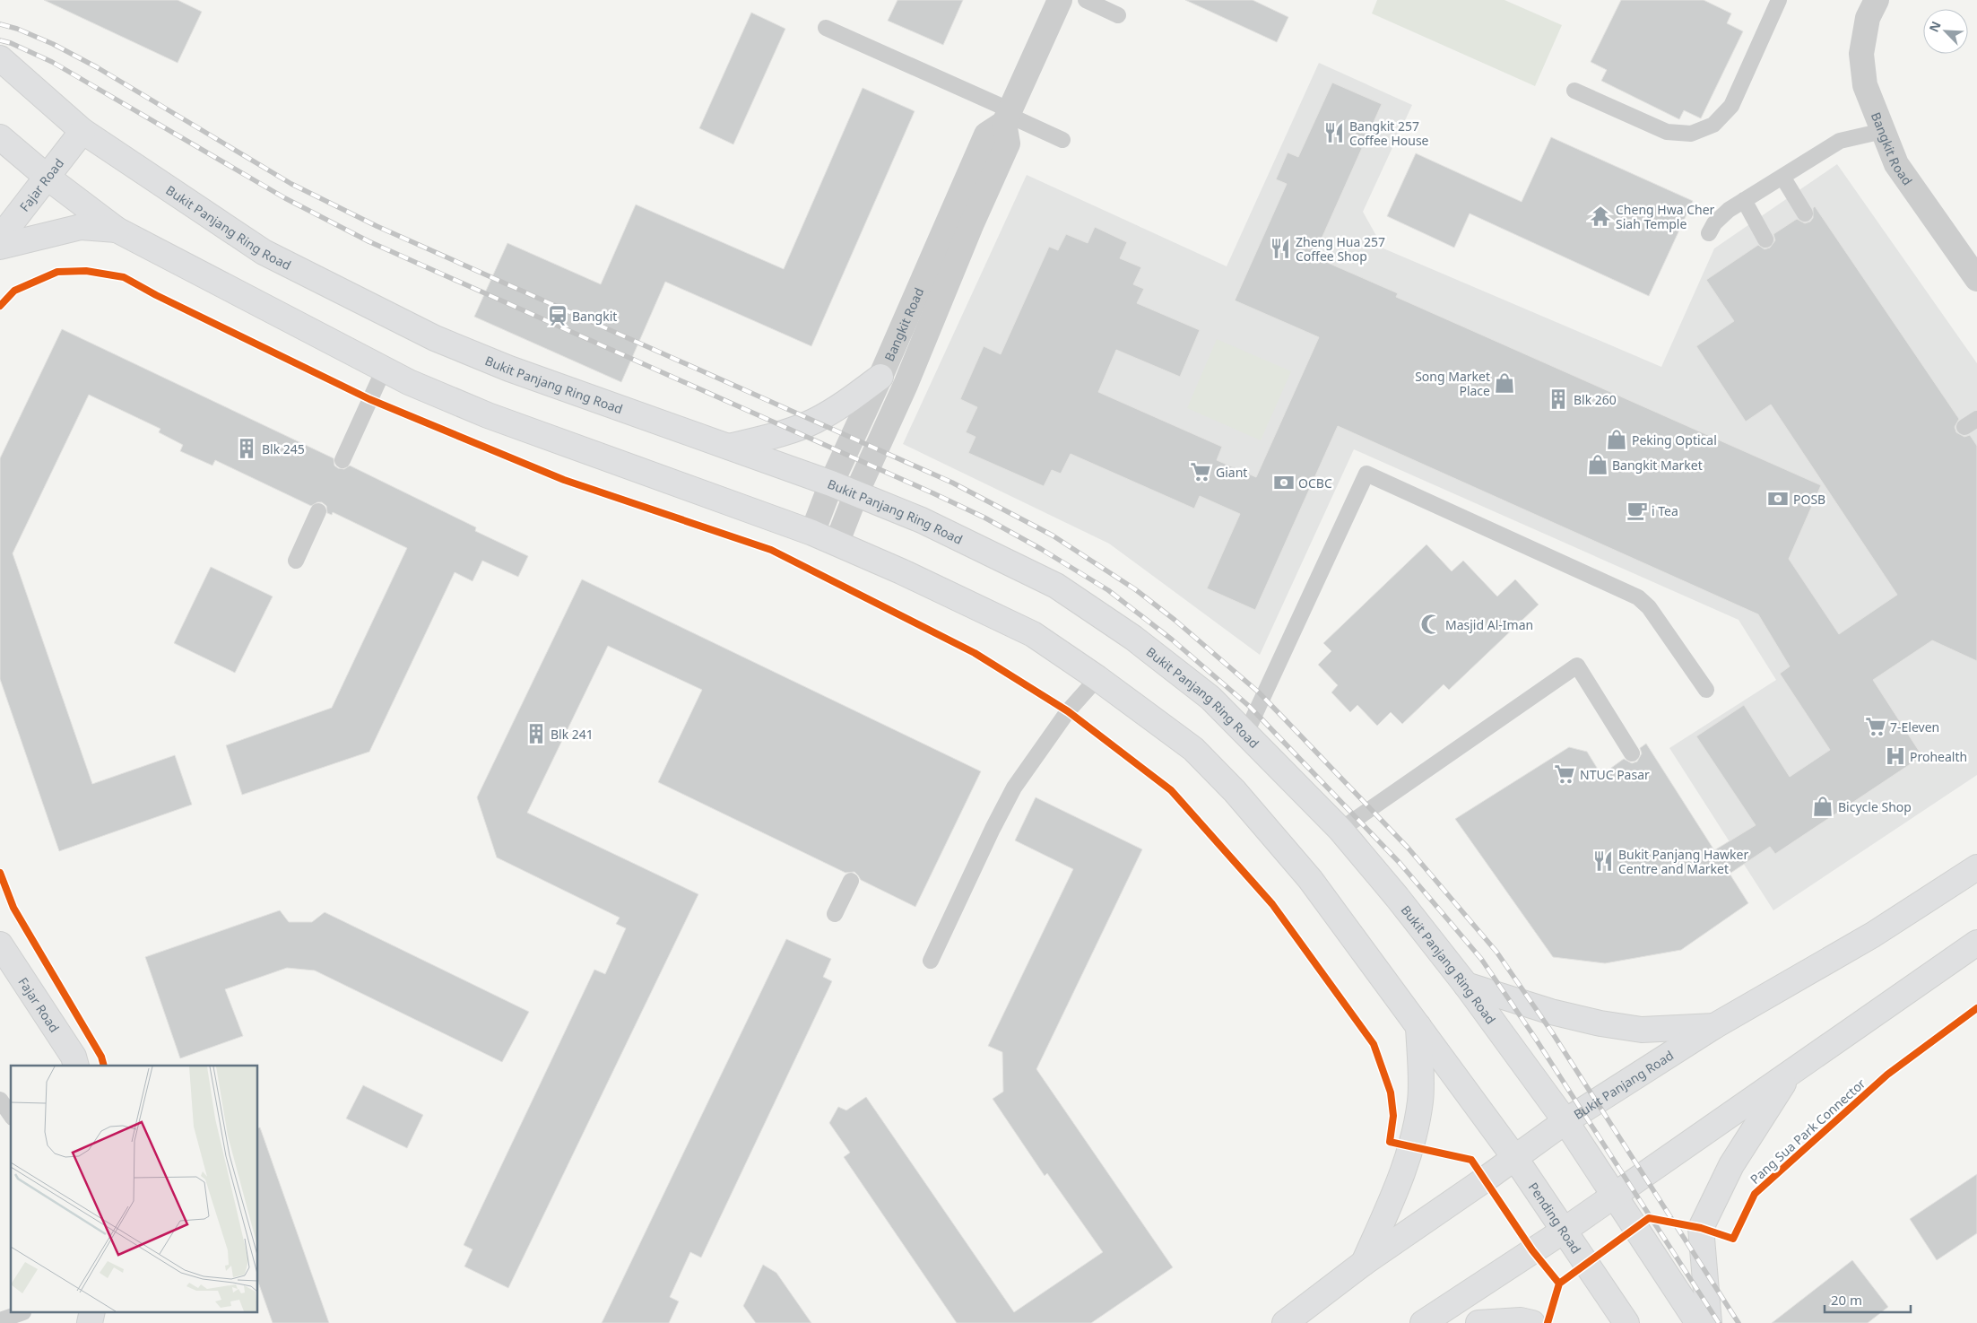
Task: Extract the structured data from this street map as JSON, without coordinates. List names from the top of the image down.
{
  "streets": {
    "main road": [
      "Fajar Road",
      "Bukit Panjang Ring Road",
      "Bukit Panjang Road",
      "Pending Road"
    ],
    "street": ["Bangkit Road"],
    "cycle path": ["Pang Sua Park Connector"]
  },
  "crossings": [
    ["Bangkit Road", "Bukit Panjang Ring Road"],
    ["Fajar Road", "Bukit Panjang Ring Road"],
    ["Bukit Panjang Ring Road", "Bukit Panjang Road"],
    ["Bukit Panjang Road", "Pending Road"]
  ],
  "places": {
    "restaurant": ["Bangkit 257 Coffee House", "Zheng Hua 257 Coffee Shop", "Bukit Panjang Hawker Centre and Market"],
    "temple": ["Cheng Hwa Cher Siah Temple"],
    "station": ["Bangkit"],
    "shop": [
      "Song Market Place",
      "Peking Optical",
      "Bangkit Market",
      "Bicycle Shop"
    ],
    "building": ["Blk 260", "Blk 245", "Blk 241"],
    "supermarket": ["Giant", "7-Eleven", "NTUC Pasar"],
    "bank": ["OCBC", "POSB"],
    "cafe": ["i Tea"],
    "mosque": ["Masjid Al-Iman"],
    "hospital": ["Prohealth"]
  },
  "scale_bar": "20 m",
  "north": "top left"
}
